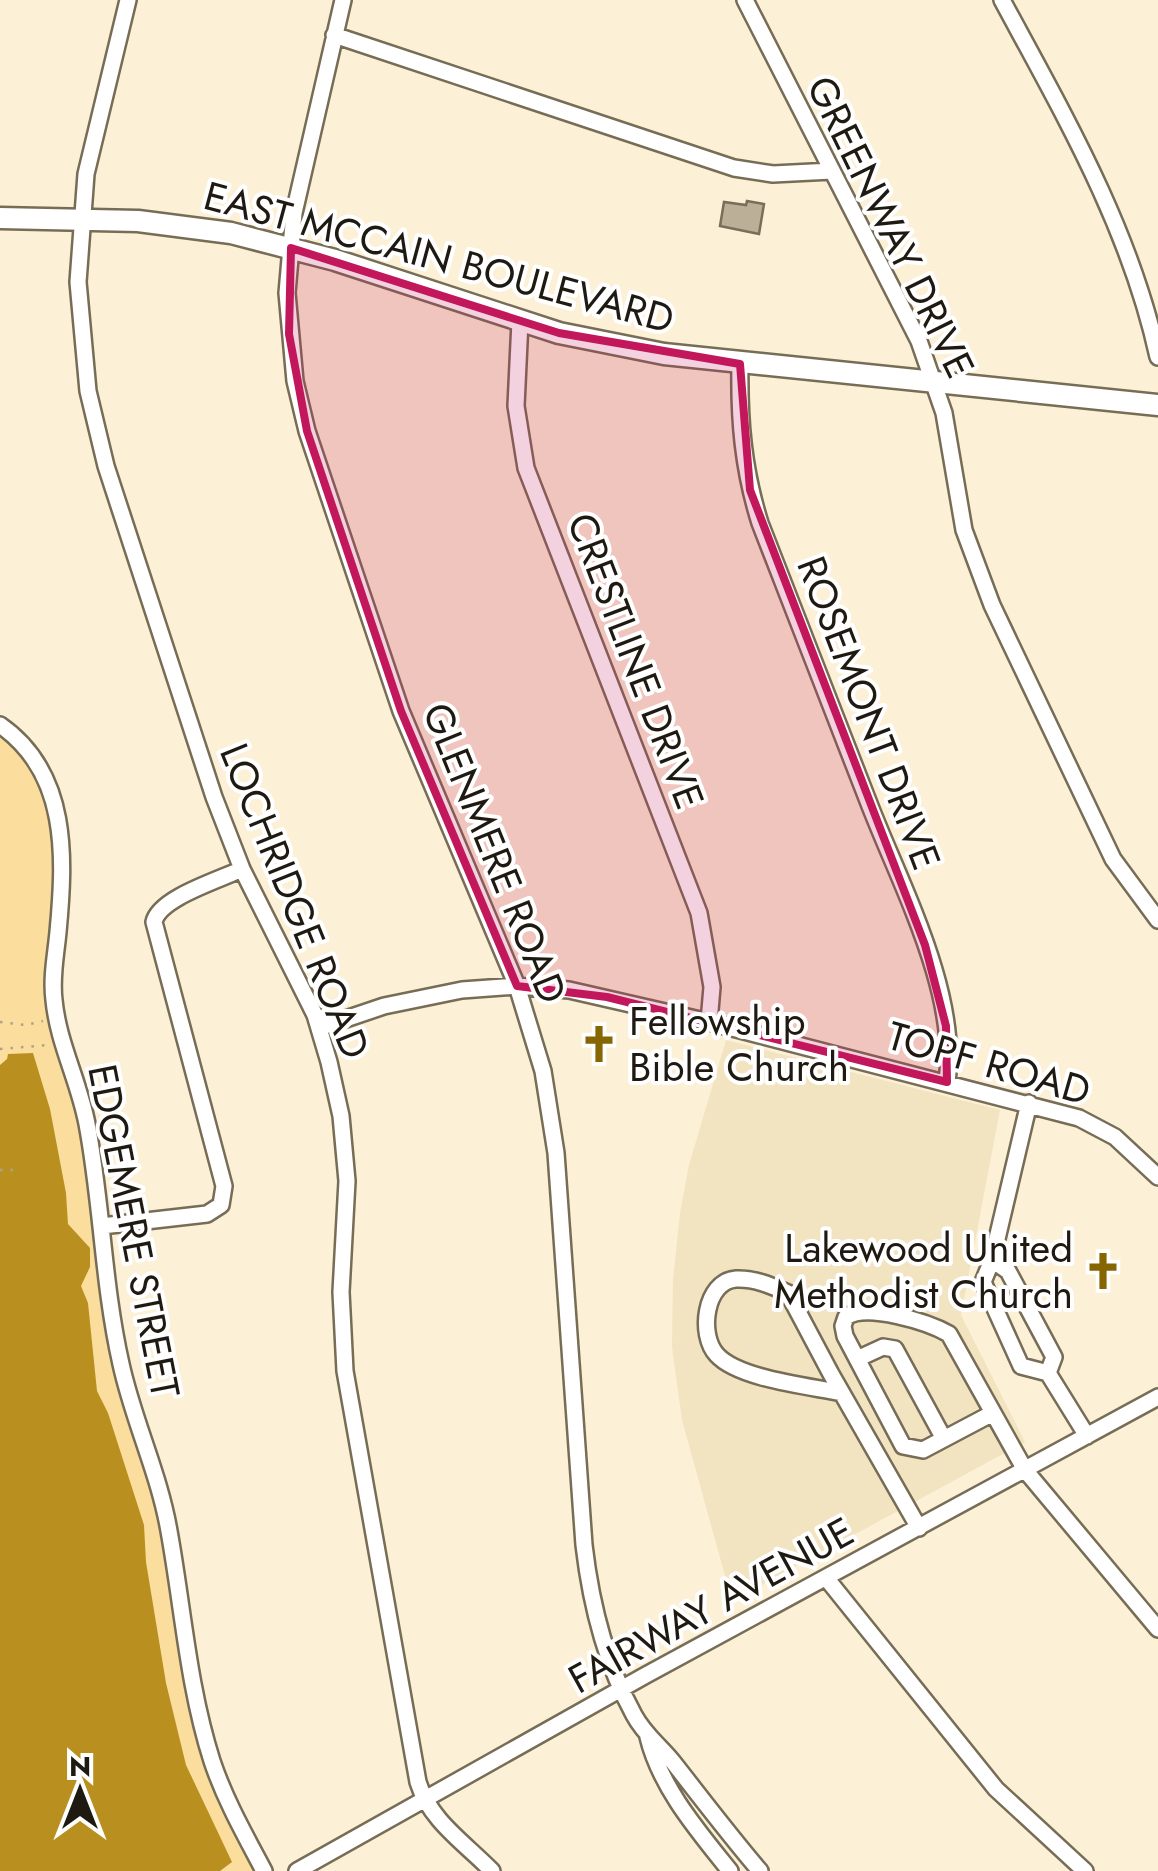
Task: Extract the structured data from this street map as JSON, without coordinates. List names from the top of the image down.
{
  "streets": {
    "main road": ["EAST MCCAIN BOULEVARD"],
    "street": [
      "GREENWAY DRIVE",
      "CRESTLINE DRIVE",
      "ROSEMONT DRIVE",
      "GLENMERE ROAD",
      "LOCHRIDGE ROAD",
      "TOPF ROAD",
      "EDGEMERE STREET",
      "FAIRWAY AVENUE"
    ]
  },
  "crossings": [
    ["GREENWAY DRIVE", "EAST MCCAIN BOULEVARD"],
    ["EAST MCCAIN BOULEVARD", "CRESTLINE DRIVE"],
    ["EAST MCCAIN BOULEVARD", "ROSEMONT DRIVE"],
    ["EAST MCCAIN BOULEVARD", "GLENMERE ROAD"],
    ["EAST MCCAIN BOULEVARD", "LOCHRIDGE ROAD"],
    ["CRESTLINE DRIVE", "TOPF ROAD"],
    ["ROSEMONT DRIVE", "TOPF ROAD"],
    ["GLENMERE ROAD", "TOPF ROAD"],
    ["GLENMERE ROAD", "FAIRWAY AVENUE"],
    ["LOCHRIDGE ROAD", "TOPF ROAD"],
    ["LOCHRIDGE ROAD", "FAIRWAY AVENUE"]
  ],
  "places": {
    "church": ["Fellowship Bible Church", "Lakewood United Methodist Church"]
  },
  "north": "top"
}
